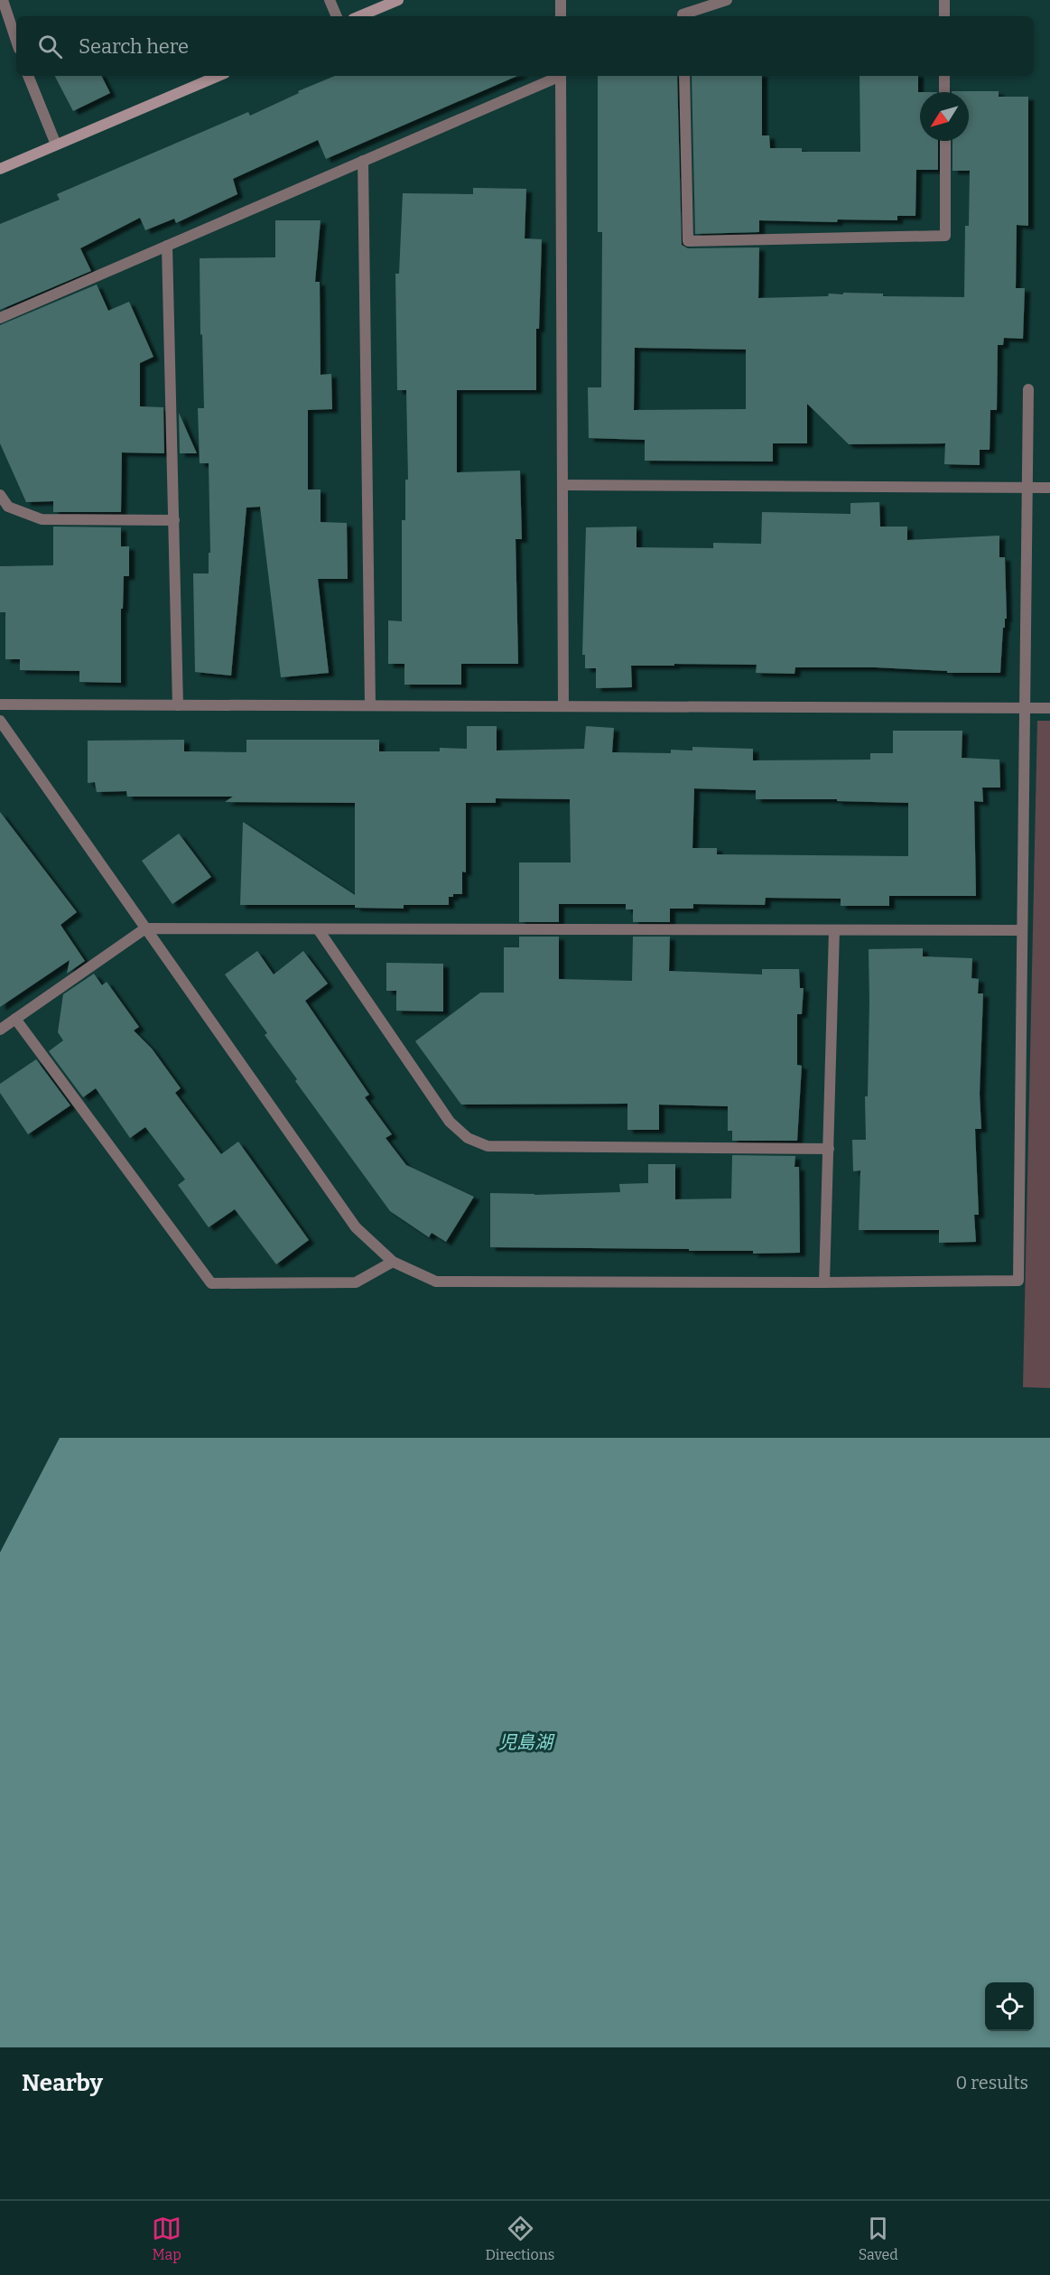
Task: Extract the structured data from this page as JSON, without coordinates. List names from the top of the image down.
{
  "water": ["児島湖"],
  "north": "bottom left",
  "page": {
    "search": "Search here",
    "heading": ["Nearby", "0 results"],
    "nav": ["Map", "Directions", "Saved"]
  }
}
